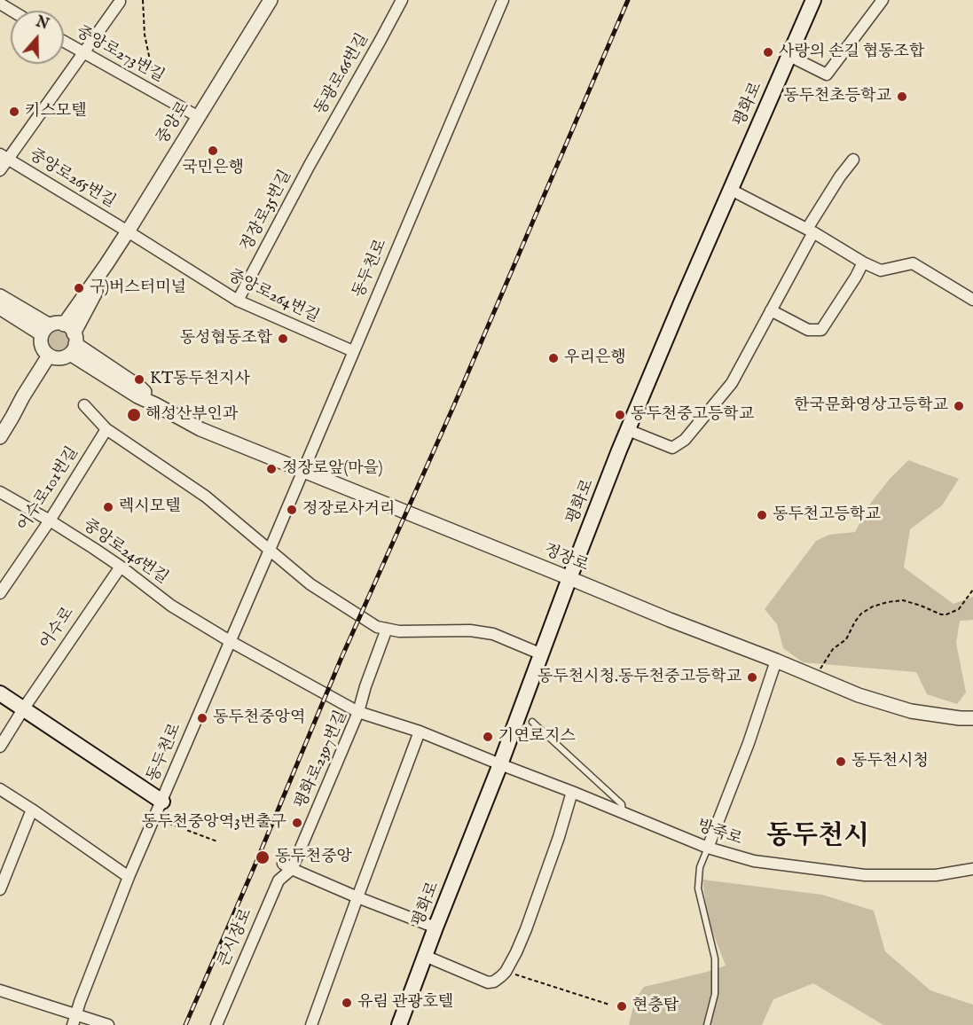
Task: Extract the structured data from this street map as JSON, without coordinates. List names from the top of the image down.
{
  "streets": {
    "main road": ["평화로"],
    "street": [
      "중앙로273번길",
      "동광로66번길",
      "중앙로",
      "중앙로265번길",
      "정장로35번길",
      "동두천로",
      "중앙로264번길",
      "어수로101번길",
      "중앙로246번길",
      "정장로",
      "어수로",
      "평화로2397번길",
      "방죽로",
      "큰시장로"
    ]
  },
  "crossings": [
    ["중앙로273번길", "중앙로"],
    ["동광로66번길", "정장로35번길"],
    ["평화로", "정장로"],
    ["평화로", "평화로2397번길"],
    ["평화로", "방죽로"],
    ["중앙로", "중앙로265번길"],
    ["중앙로", "중앙로264번길"],
    ["중앙로", "정장로"],
    ["중앙로265번길", "중앙로264번길"],
    ["정장로35번길", "중앙로264번길"],
    ["동두천로", "중앙로264번길"],
    ["동두천로", "중앙로246번길"],
    ["동두천로", "정장로"],
    ["어수로101번길", "중앙로246번길"],
    ["중앙로246번길", "어수로"],
    ["평화로2397번길", "방죽로"],
    ["평화로2397번길", "큰시장로"]
  ],
  "districts": ["동두천시"],
  "places": [
    "사랑의 손길 협동조합",
    "동두천초등학교",
    "키스모텔",
    "국민은행",
    "구)버스터미널",
    "동성협동조합",
    "우리은행",
    "KT동두천지사",
    "한국문화영상고등학교",
    "해성산부인과",
    "동두천중고등학교",
    "정장로앞(마을)",
    "렉시모텔",
    "정장로사거리",
    "동두천고등학교",
    "동두천시청.동두천중고등학교",
    "동두천중앙역",
    "기연로지스",
    "동두천시청",
    "동두천중앙역3번출구",
    "동두천중앙",
    "유림 관광호텔",
    "현충탑"
  ],
  "north": "top"
}
